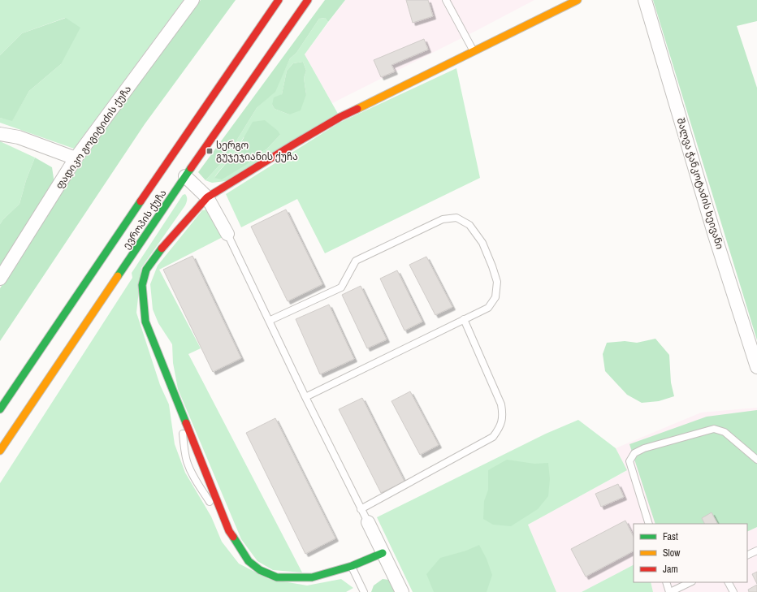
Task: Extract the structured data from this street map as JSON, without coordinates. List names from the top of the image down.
{
  "streets": {
    "main road": ["ევროპის ქუჩა"],
    "street": ["ფადიკო გოგიტიძის ქუჩა", "შალვა ჭანკოტაძის ხეივანი"]
  },
  "places": {
    "transit": ["სერგო გუჯეჯიანის ქუჩა"]
  },
  "legend": ["Fast", "Slow", "Jam"]
}
